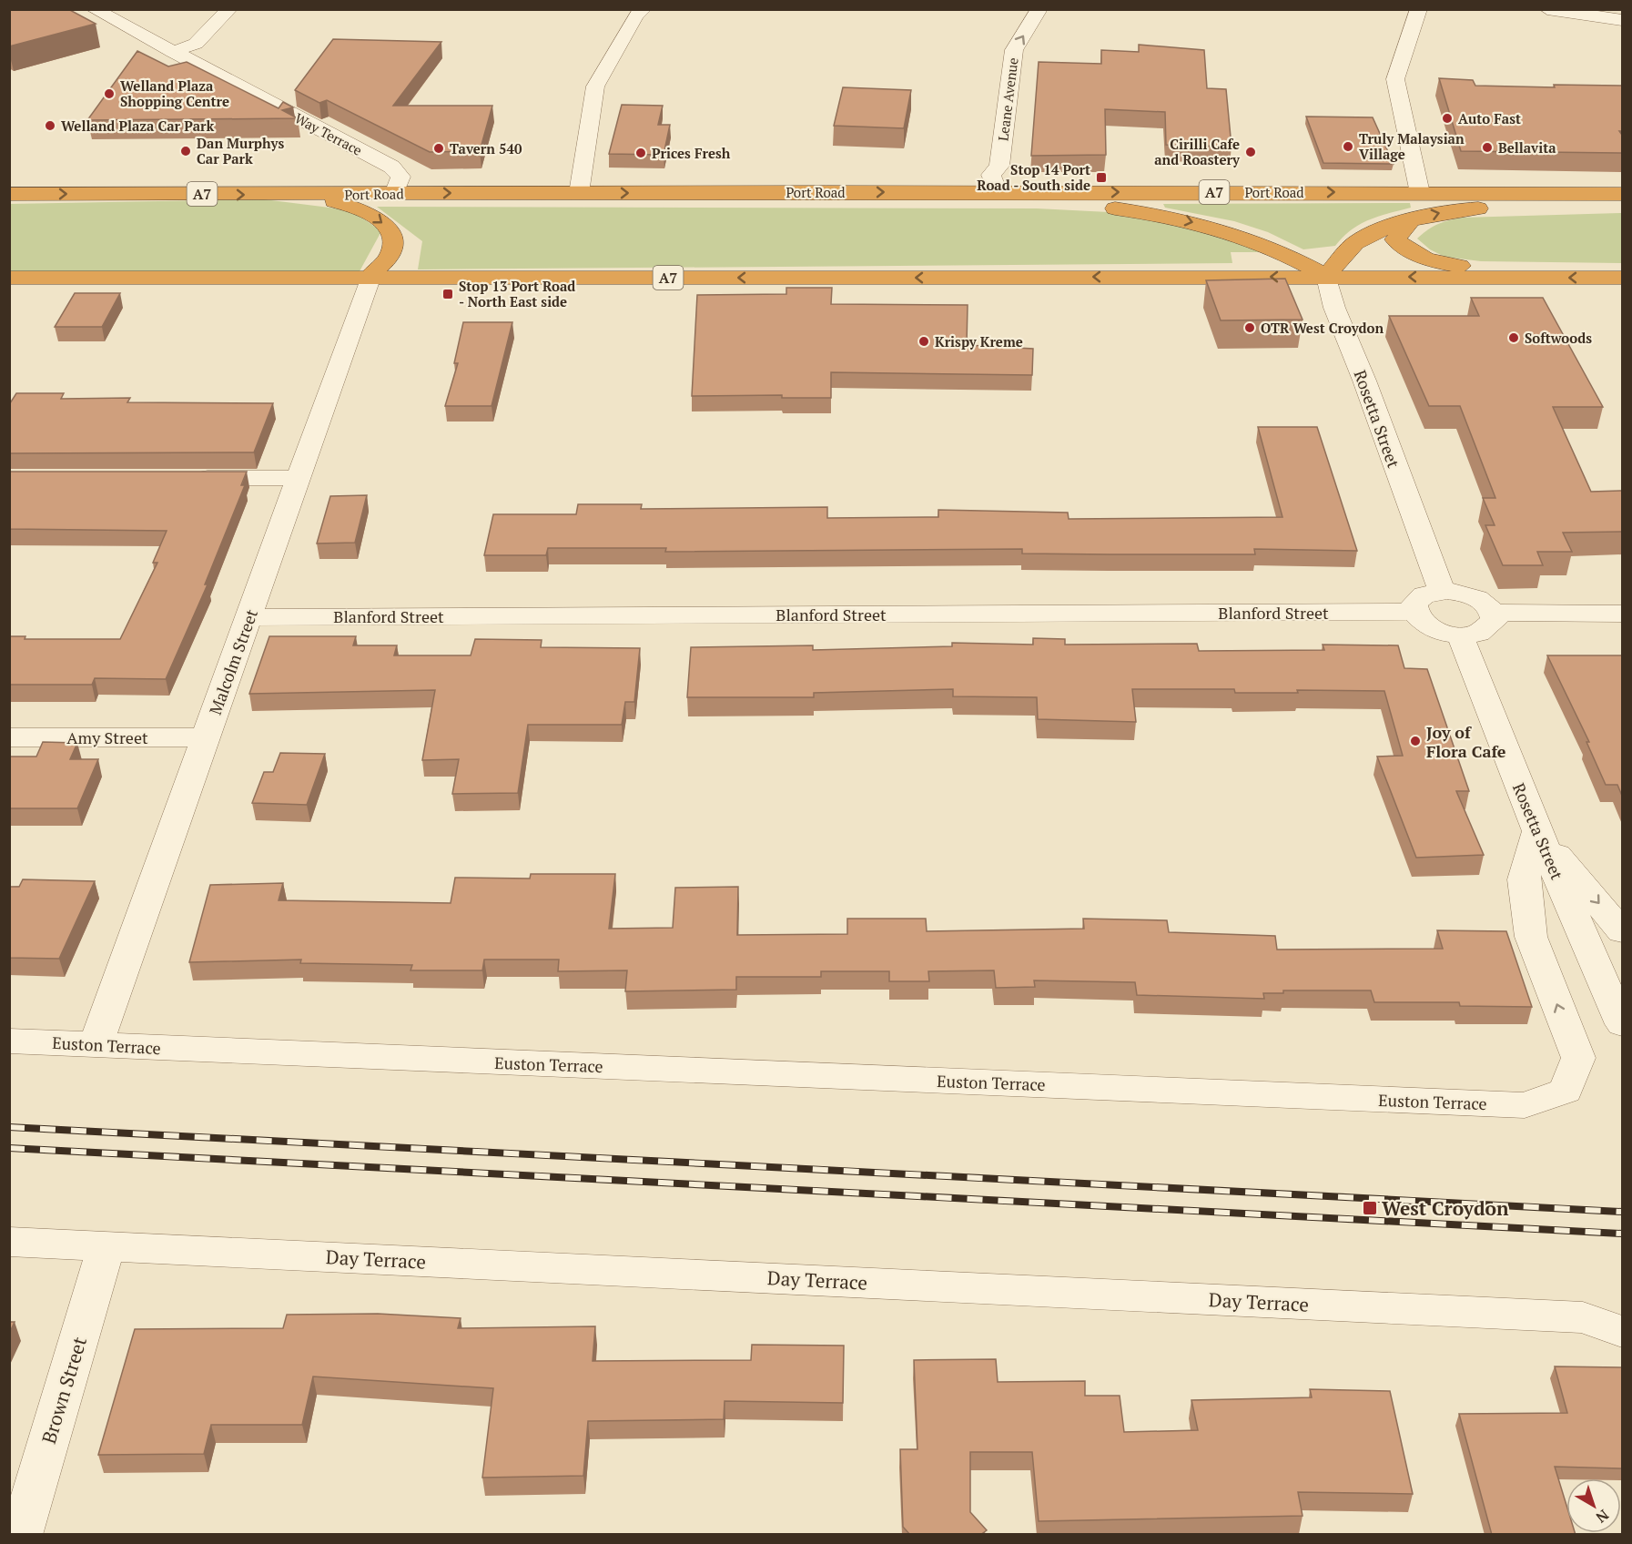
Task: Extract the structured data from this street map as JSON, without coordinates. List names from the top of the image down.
{
  "streets": {
    "highway": ["Port Road", "A7"],
    "street": [
      "Leane Avenue",
      "Way Terrace",
      "Rosetta Street",
      "Blanford Street",
      "Malcolm Street",
      "Amy Street",
      "Euston Terrace",
      "Day Terrace",
      "Brown Street"
    ]
  },
  "crossings": [
    ["Leane Avenue", "Port Road"],
    ["Way Terrace", "Port Road"],
    ["A7", "Rosetta Street"],
    ["A7", "Malcolm Street"],
    ["Rosetta Street", "Euston Terrace"],
    ["Blanford Street", "Malcolm Street"],
    ["Malcolm Street", "Amy Street"],
    ["Malcolm Street", "Euston Terrace"],
    ["Day Terrace", "Brown Street"]
  ],
  "one_way": ["Leane Avenue", "Euston Terrace"],
  "places": {
    "other": [
      "Welland Plaza Shopping Centre",
      "Auto Fast",
      "Welland Plaza Car Park",
      "Truly Malaysian Village",
      "Bellavita",
      "Tavern 540",
      "Dan Murphys Car Park",
      "Cirilli Cafe and Roastery",
      "Prices Fresh",
      "OTR West Croydon",
      "Softwoods",
      "Krispy Kreme",
      "Joy of Flora Cafe"
    ],
    "transit": ["Stop 14 Port Road - South side", "Stop 13 Port Road - North East side", "West Croydon"]
  },
  "north": "bottom right"
}
